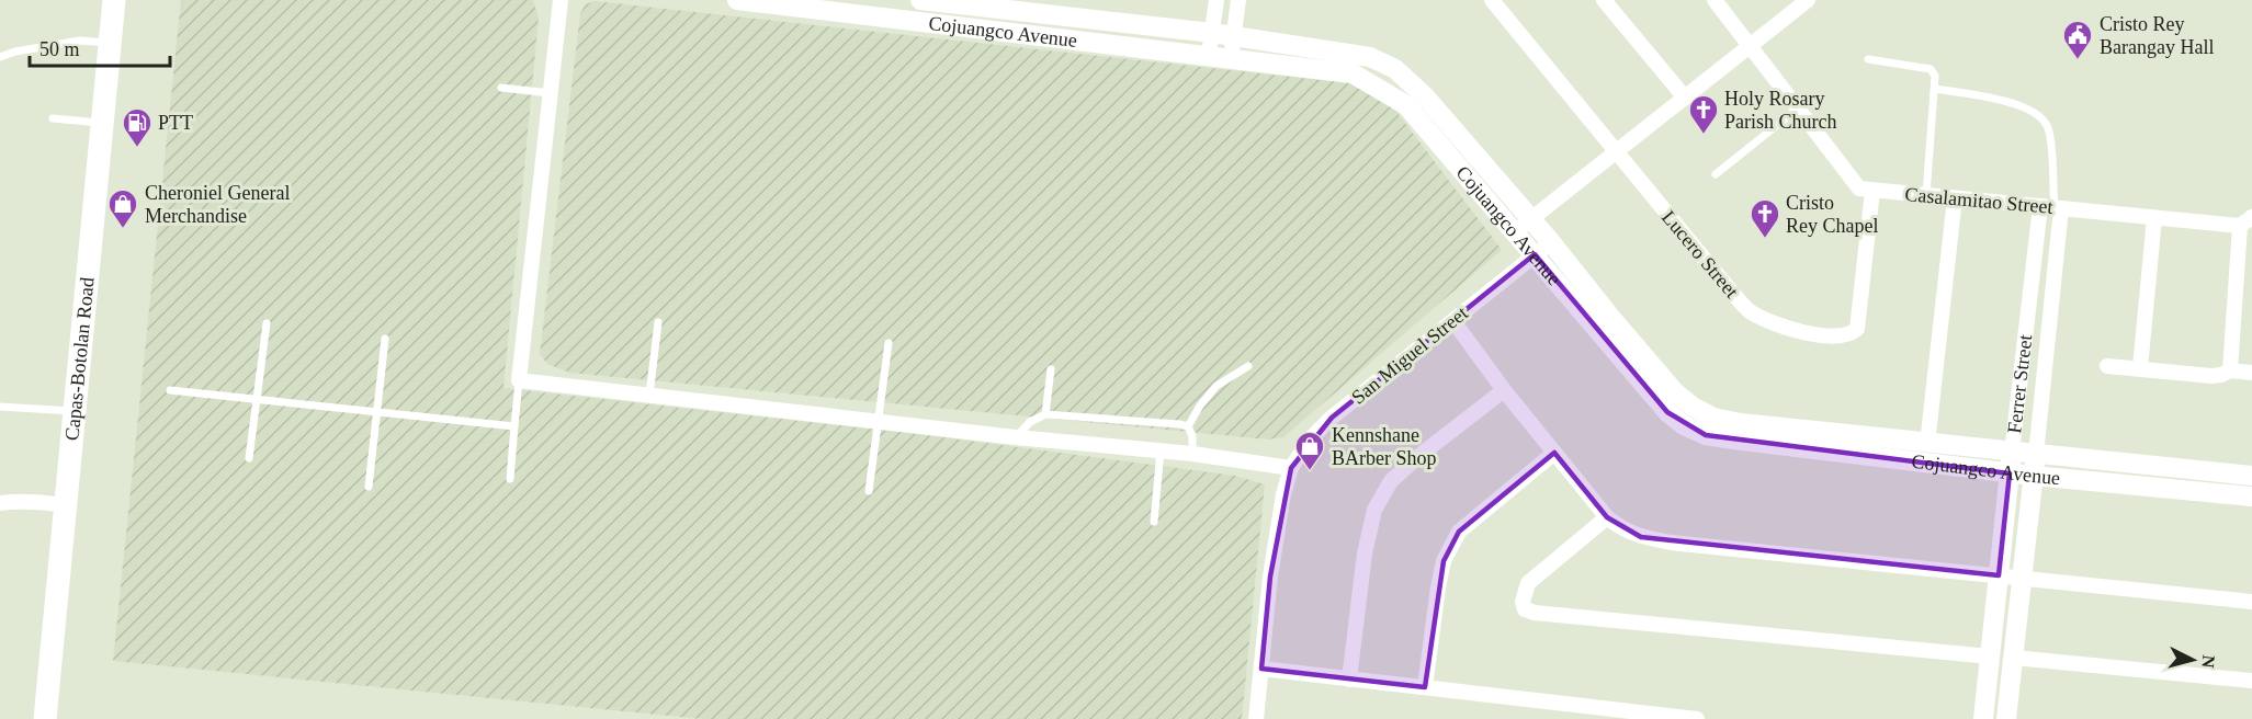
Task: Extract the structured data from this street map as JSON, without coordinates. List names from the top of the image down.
{
  "streets": {
    "main road": ["Cojuangco Avenue", "Capas-Botolan Road", "Ferrer Street"],
    "street": ["Casalamitao Street", "Lucero Street", "San Miguel Street"]
  },
  "crossings": [
    ["Cojuangco Avenue", "San Miguel Street"],
    ["Cojuangco Avenue", "Ferrer Street"],
    ["Casalamitao Street", "Lucero Street"],
    ["Casalamitao Street", "Ferrer Street"]
  ],
  "places": {
    "public building": ["Cristo Rey Barangay Hall"],
    "church": ["Holy Rosary Parish Church", "Cristo Rey Chapel"],
    "fuel station": ["PTT"],
    "shop": ["Cheroniel General Merchandise", "Kennshane BArber Shop"]
  },
  "scale_bar": "50 m",
  "north": "right"
}
